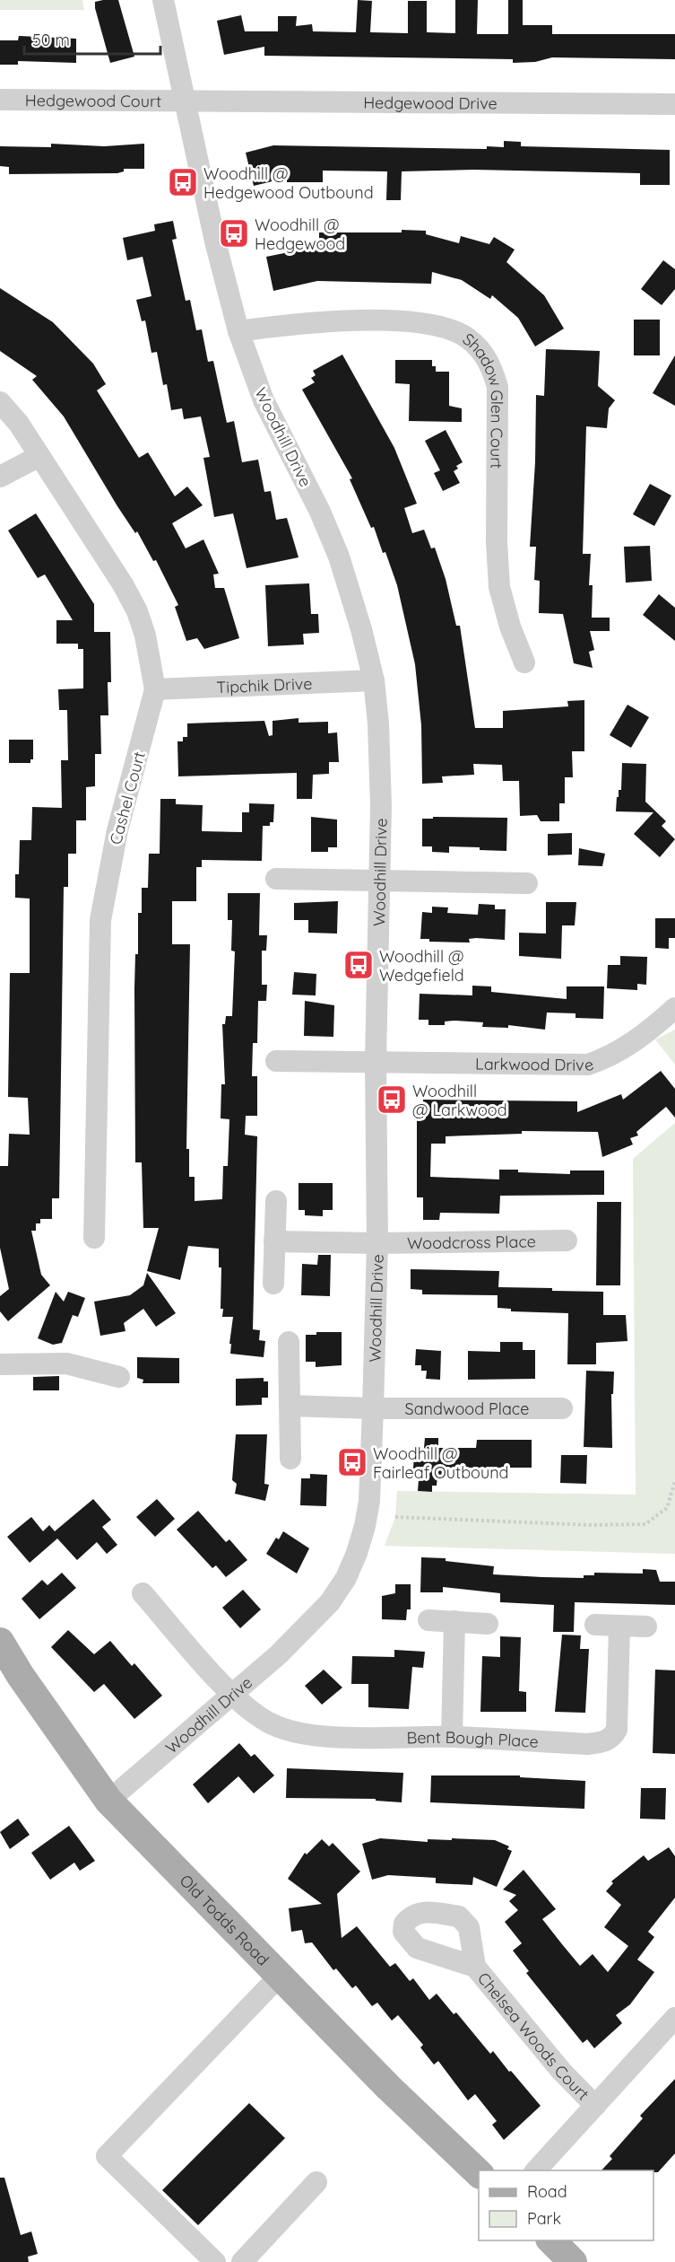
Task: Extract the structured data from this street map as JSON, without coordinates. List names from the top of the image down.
{
  "streets": {
    "main road": ["Old Todds Road"],
    "street": [
      "Hedgewood Court",
      "Hedgewood Drive",
      "Shadow Glen Court",
      "Woodhill Drive",
      "Tipchik Drive",
      "Cashel Court",
      "Larkwood Drive",
      "Woodcross Place",
      "Sandwood Place",
      "Bent Bough Place",
      "Chelsea Woods Court"
    ]
  },
  "crossings": [
    ["Hedgewood Court", "Hedgewood Drive"],
    ["Hedgewood Court", "Woodhill Drive"],
    ["Hedgewood Drive", "Woodhill Drive"],
    ["Shadow Glen Court", "Woodhill Drive"],
    ["Woodhill Drive", "Tipchik Drive"],
    ["Woodhill Drive", "Larkwood Drive"],
    ["Woodhill Drive", "Woodcross Place"],
    ["Woodhill Drive", "Sandwood Place"],
    ["Woodhill Drive", "Bent Bough Place"],
    ["Woodhill Drive", "Old Todds Road"],
    ["Tipchik Drive", "Cashel Court"]
  ],
  "places": {
    "bus stop": [
      "Woodhill @ Hedgewood Outbound",
      "Woodhill @ Hedgewood",
      "Woodhill @ Wedgefield",
      "Woodhill @ Larkwood",
      "Woodhill @ Fairleaf Outbound"
    ]
  },
  "legend": ["Road", "Park"],
  "scale_bar": "50 m"
}
